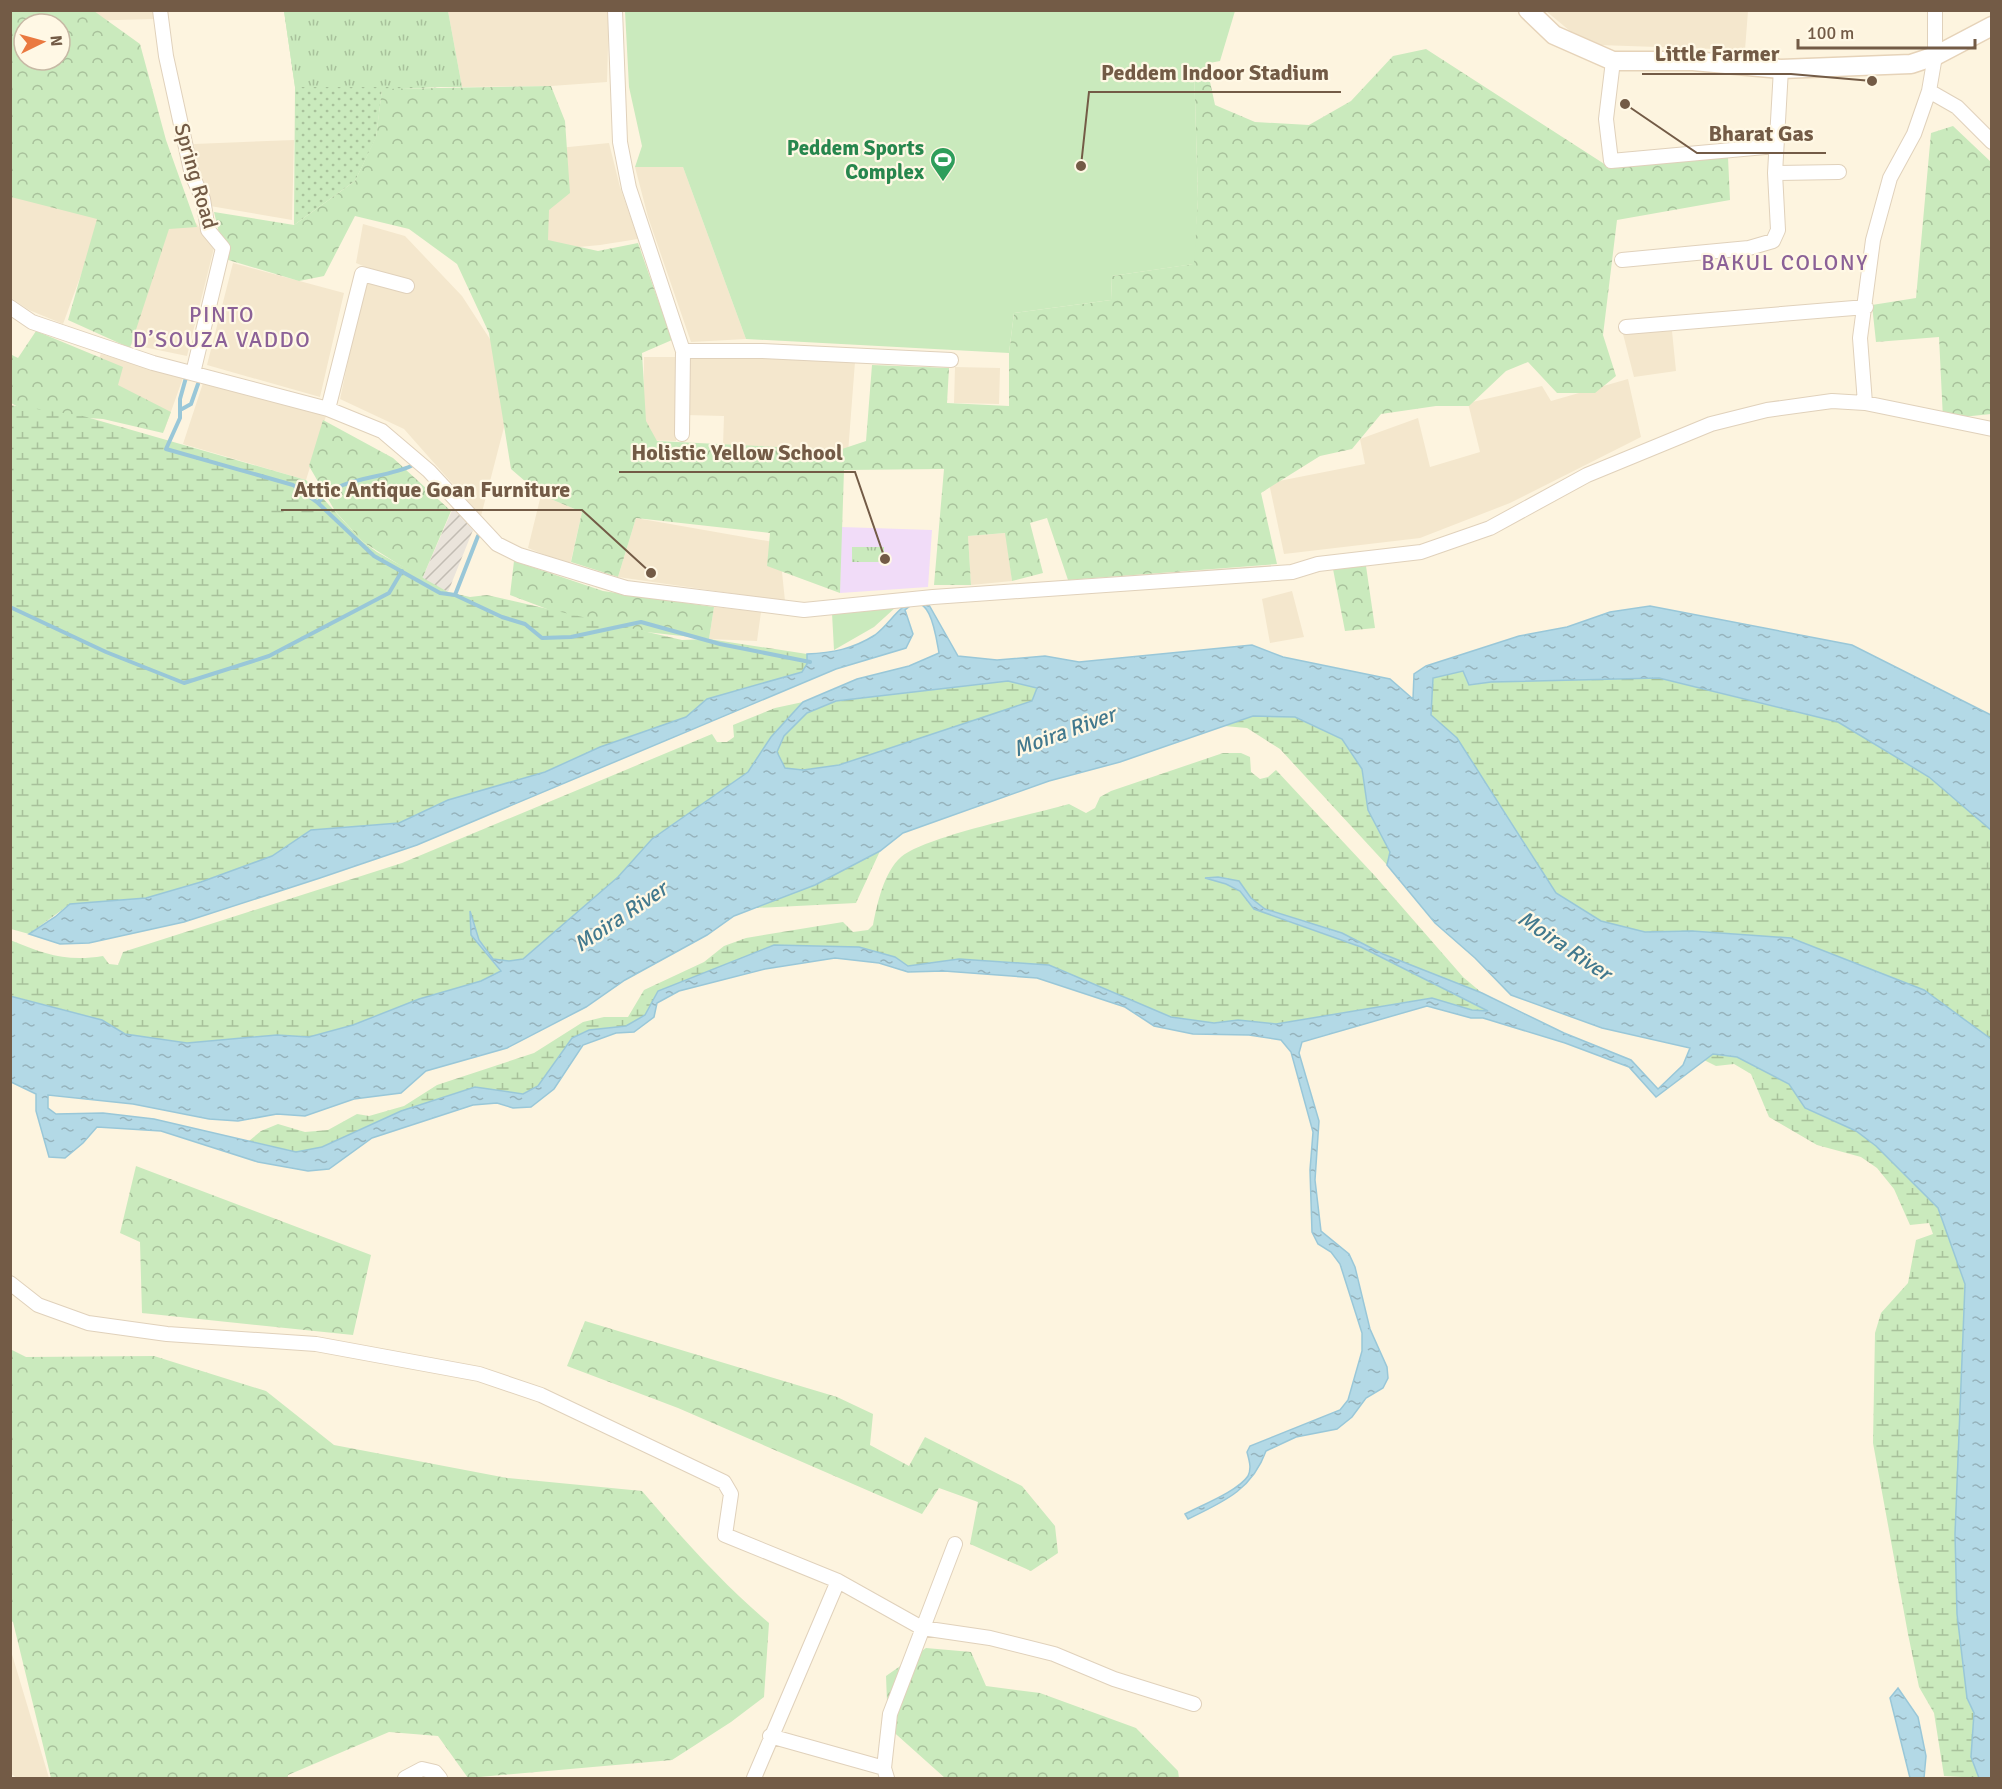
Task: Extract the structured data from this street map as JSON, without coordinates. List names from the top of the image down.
{
  "streets": {
    "street": ["Spring Road"]
  },
  "districts": ["BAKUL COLONY", "PINTO D’SOUZA VADDO"],
  "water": ["Moira River"],
  "places": {
    "other": [
      "Little Farmer",
      "Bharat Gas",
      "Peddem Indoor Stadium",
      "Holistic Yellow School",
      "Attic Antique Goan Furniture"
    ],
    "sports": ["Peddem Sports Complex"]
  },
  "scale_bar": "100 m",
  "north": "right"
}
